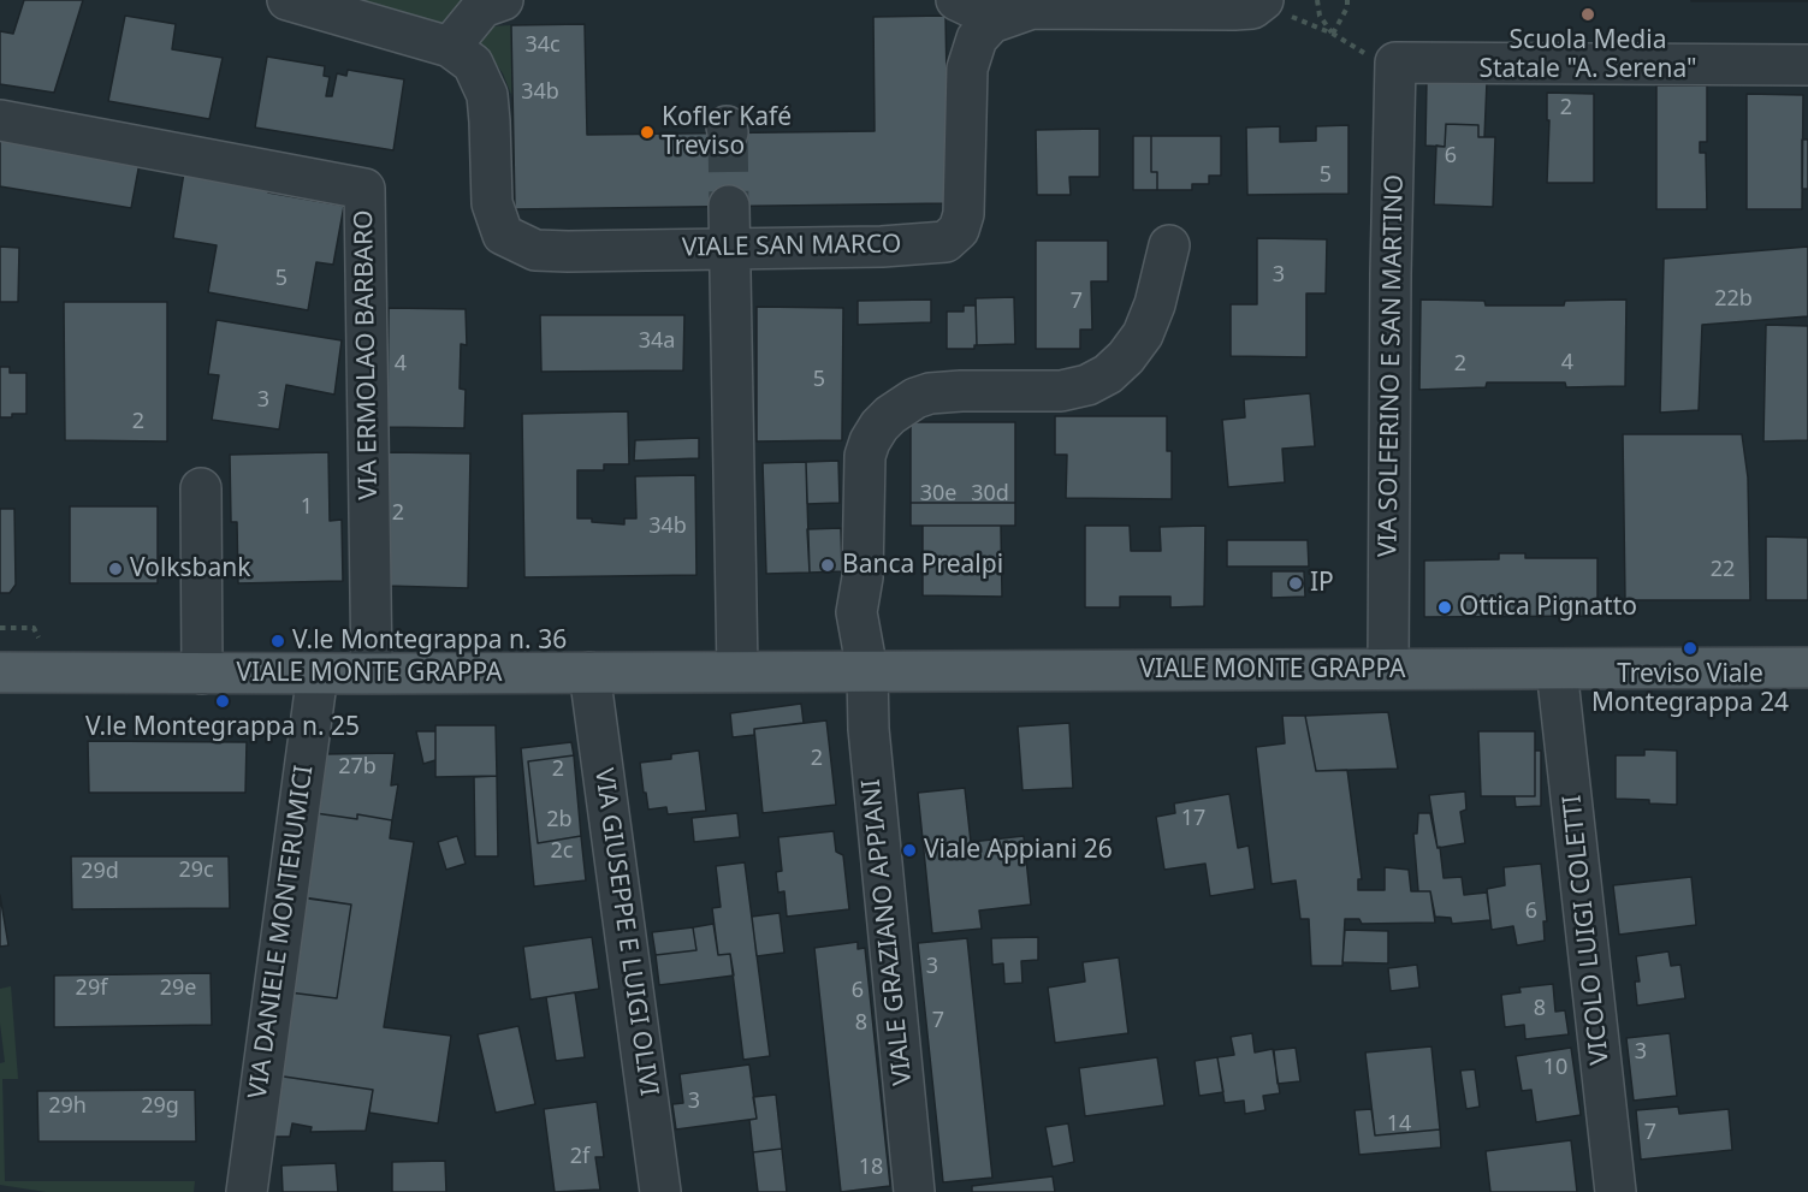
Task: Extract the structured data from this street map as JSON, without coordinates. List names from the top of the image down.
{
  "streets": {
    "main road": ["VIALE MONTE GRAPPA"],
    "street": [
      "VIALE SAN MARCO",
      "VIA ERMOLAO BARBARO",
      "VIA SOLFERINO E SAN MARTINO",
      "VICOLO LUIGI COLETTI",
      "VIA DANIELE MONTERUMICI",
      "VIA GIUSEPPE E LUIGI OLIVI",
      "VIALE GRAZIANO APPIANI"
    ]
  },
  "crossings": [
    ["VIA ERMOLAO BARBARO", "VIALE MONTE GRAPPA"],
    ["VIA SOLFERINO E SAN MARTINO", "VIALE MONTE GRAPPA"],
    ["VIALE MONTE GRAPPA", "VICOLO LUIGI COLETTI"],
    ["VIALE MONTE GRAPPA", "VIA DANIELE MONTERUMICI"],
    ["VIALE MONTE GRAPPA", "VIA GIUSEPPE E LUIGI OLIVI"],
    ["VIALE MONTE GRAPPA", "VIALE GRAZIANO APPIANI"]
  ],
  "places": [
    "Scuola Media Statale \"A. Serena\"",
    "Kofler Kafé Treviso",
    "Banca Prealpi",
    "Volksbank",
    "IP",
    "Ottica Pignatto",
    "V.le Montegrappa n. 36",
    "Treviso Viale Montegrappa 24",
    "V.le Montegrappa n. 25",
    "Viale Appiani 26"
  ],
  "house_numbers": [
    "34c",
    "34b",
    "2",
    "6",
    "5",
    "3",
    "5",
    "22b",
    "7",
    "34a",
    "4",
    "4",
    "2",
    "5",
    "3",
    "2",
    "30e",
    "30d",
    "1",
    "2",
    "34b",
    "22",
    "2",
    "27b",
    "2",
    "17",
    "2b",
    "2c",
    "29c",
    "29d",
    "6",
    "3",
    "29f",
    "29e",
    "6",
    "8",
    "7",
    "8",
    "3",
    "10",
    "3",
    "29h",
    "29g",
    "14",
    "7",
    "2f",
    "18"
  ]
}
